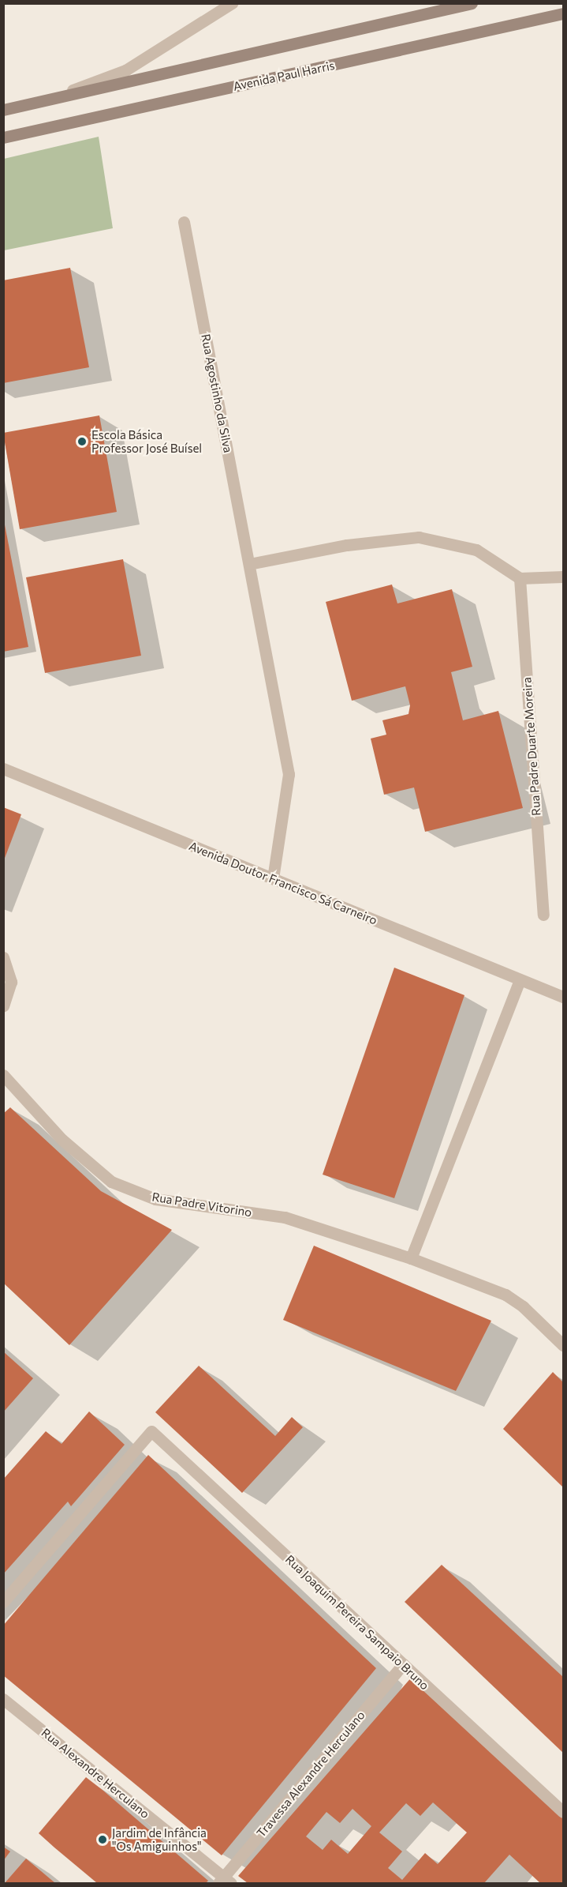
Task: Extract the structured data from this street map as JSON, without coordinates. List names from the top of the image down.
{
  "streets": {
    "main road": ["Avenida Paul Harris"],
    "street": [
      "Rua Agostinho da Silva",
      "Rua Padre Duarte Moreira",
      "Avenida Doutor Francisco Sá Carneiro",
      "Rua Padre Vitorino",
      "Rua Joaquim Pereira Sampaio Bruno",
      "Rua Alexandre Herculano",
      "Travessa Alexandre Herculano"
    ]
  },
  "crossings": [
    ["Rua Agostinho da Silva", "Avenida Doutor Francisco Sá Carneiro"],
    ["Rua Joaquim Pereira Sampaio Bruno", "Travessa Alexandre Herculano"],
    ["Rua Alexandre Herculano", "Travessa Alexandre Herculano"]
  ],
  "places": ["Escola Básica Professor José Buísel", "Jardim de Infância \"Os Amiguinhos\""]
}
